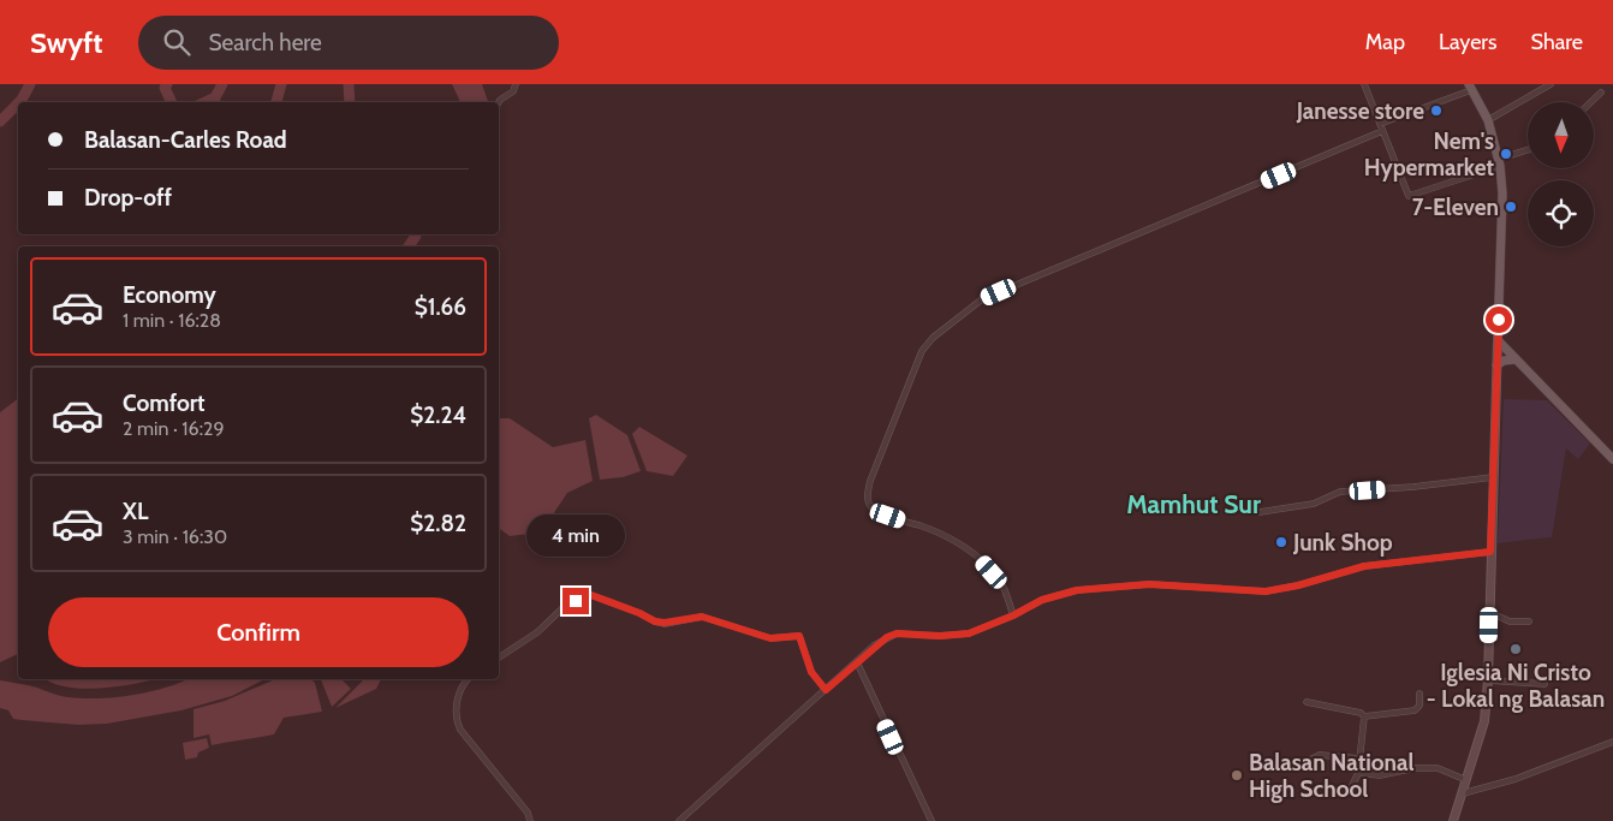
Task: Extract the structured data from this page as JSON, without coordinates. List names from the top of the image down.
{
  "districts": ["Mamhut Sur"],
  "places": [
    "Janesse store",
    "Nem's Hypermarket",
    "7-Eleven",
    "Junk Shop",
    "Iglesia Ni Cristo - Lokal ng Balasan",
    "Balasan National High School"
  ],
  "north": "bottom",
  "page": {
    "header": "Swyft",
    "search": "Search here",
    "nav": ["Map", "Layers", "Share"],
    "banner": ["Balasan-Carles Road", "Drop-off"],
    "list": [
      {
        "name": "Economy",
        "note": "1 min · 16:28",
        "value": "$1.66"
      },
      {
        "name": "Comfort",
        "note": "2 min · 16:29",
        "value": "$2.24"
      },
      {
        "name": "XL",
        "note": "3 min · 16:30",
        "value": "$2.82"
      }
    ],
    "bubble": "4 min",
    "buttons": "Confirm"
  }
}
